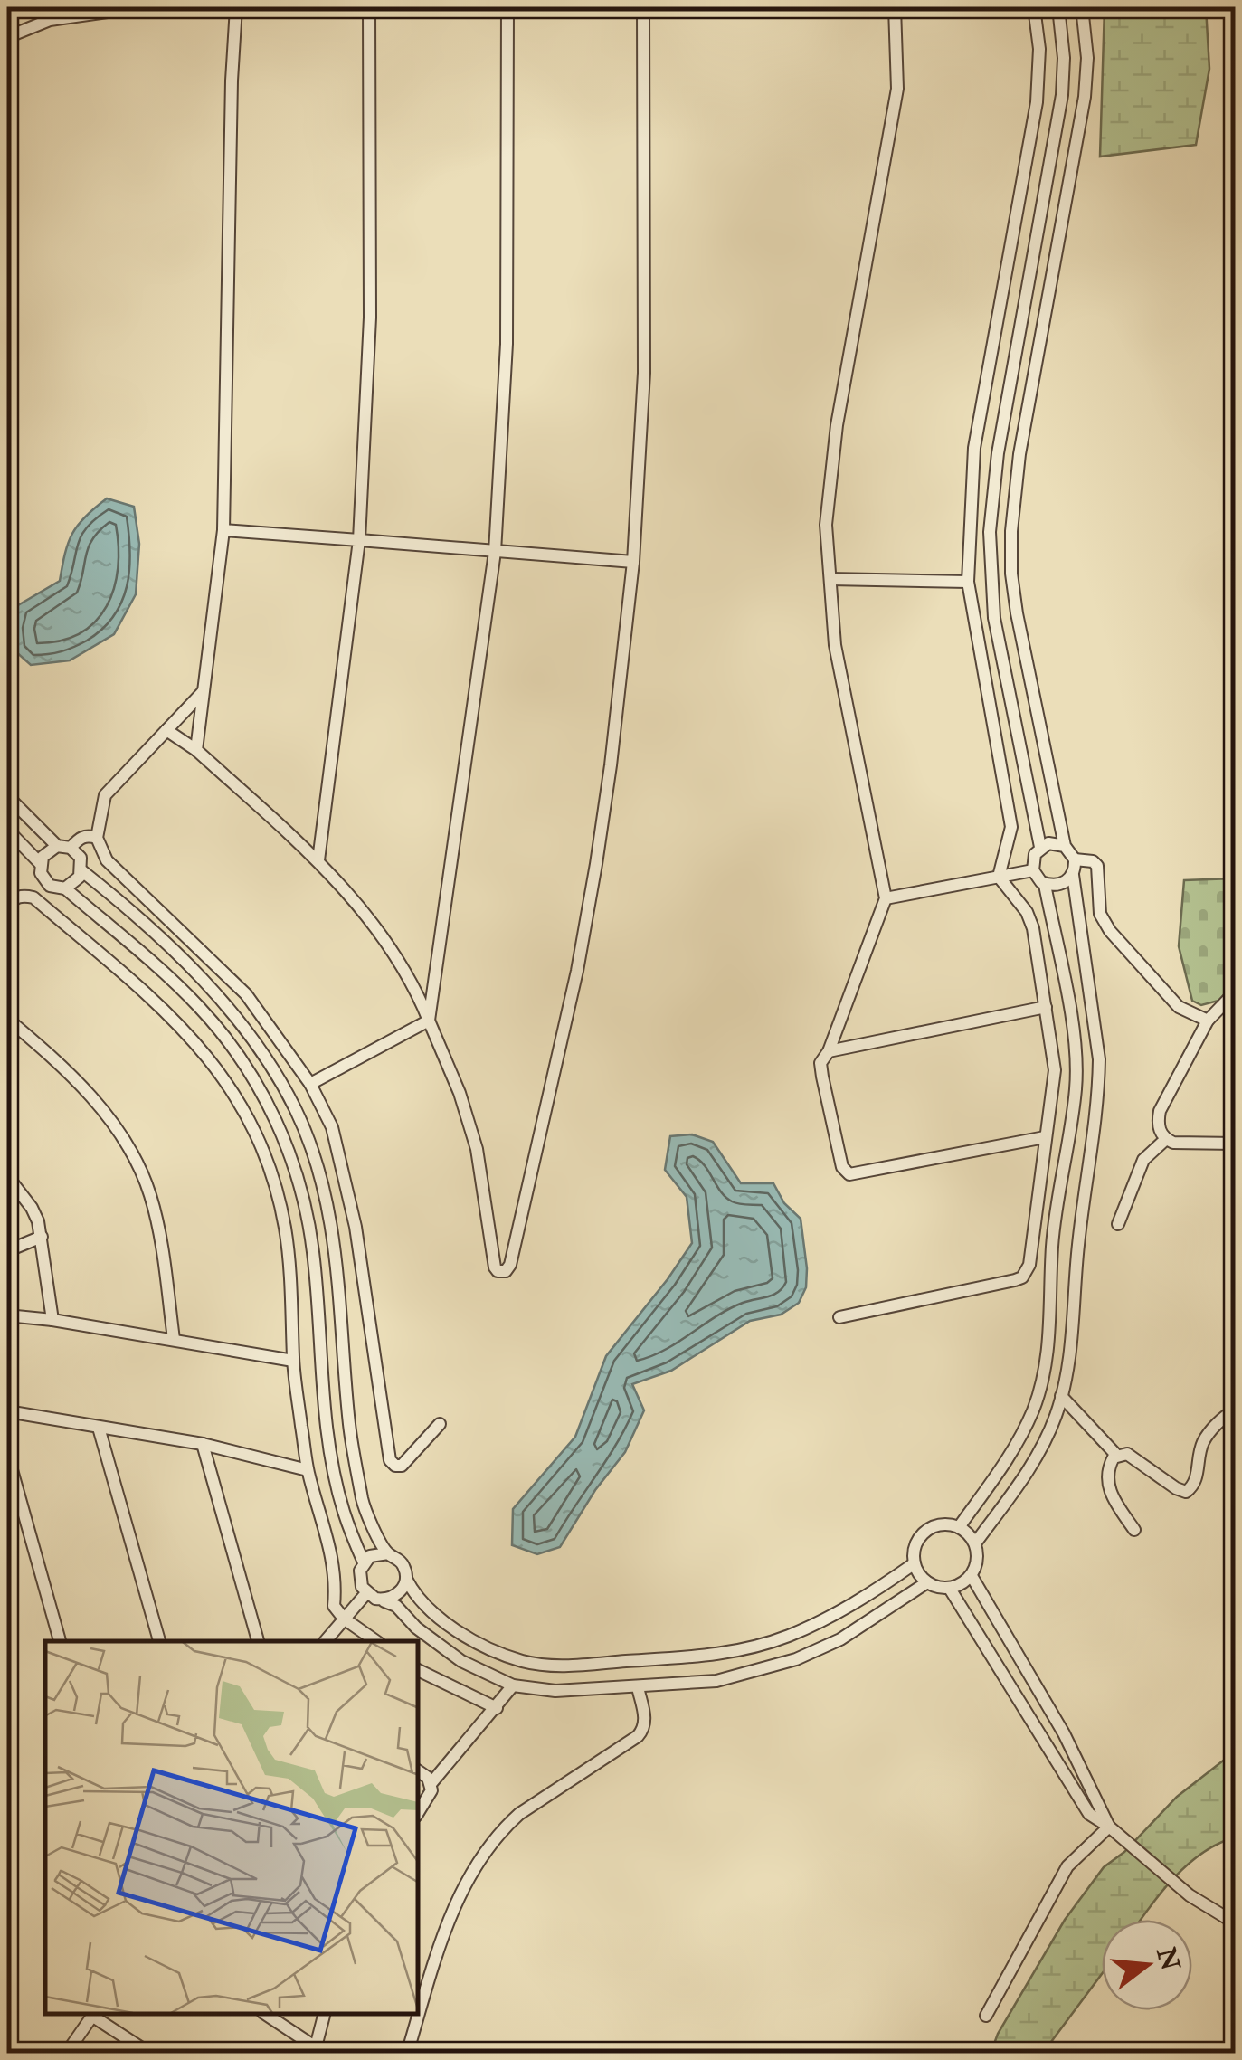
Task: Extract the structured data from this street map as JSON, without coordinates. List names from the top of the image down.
{
  "north": "right"
}
